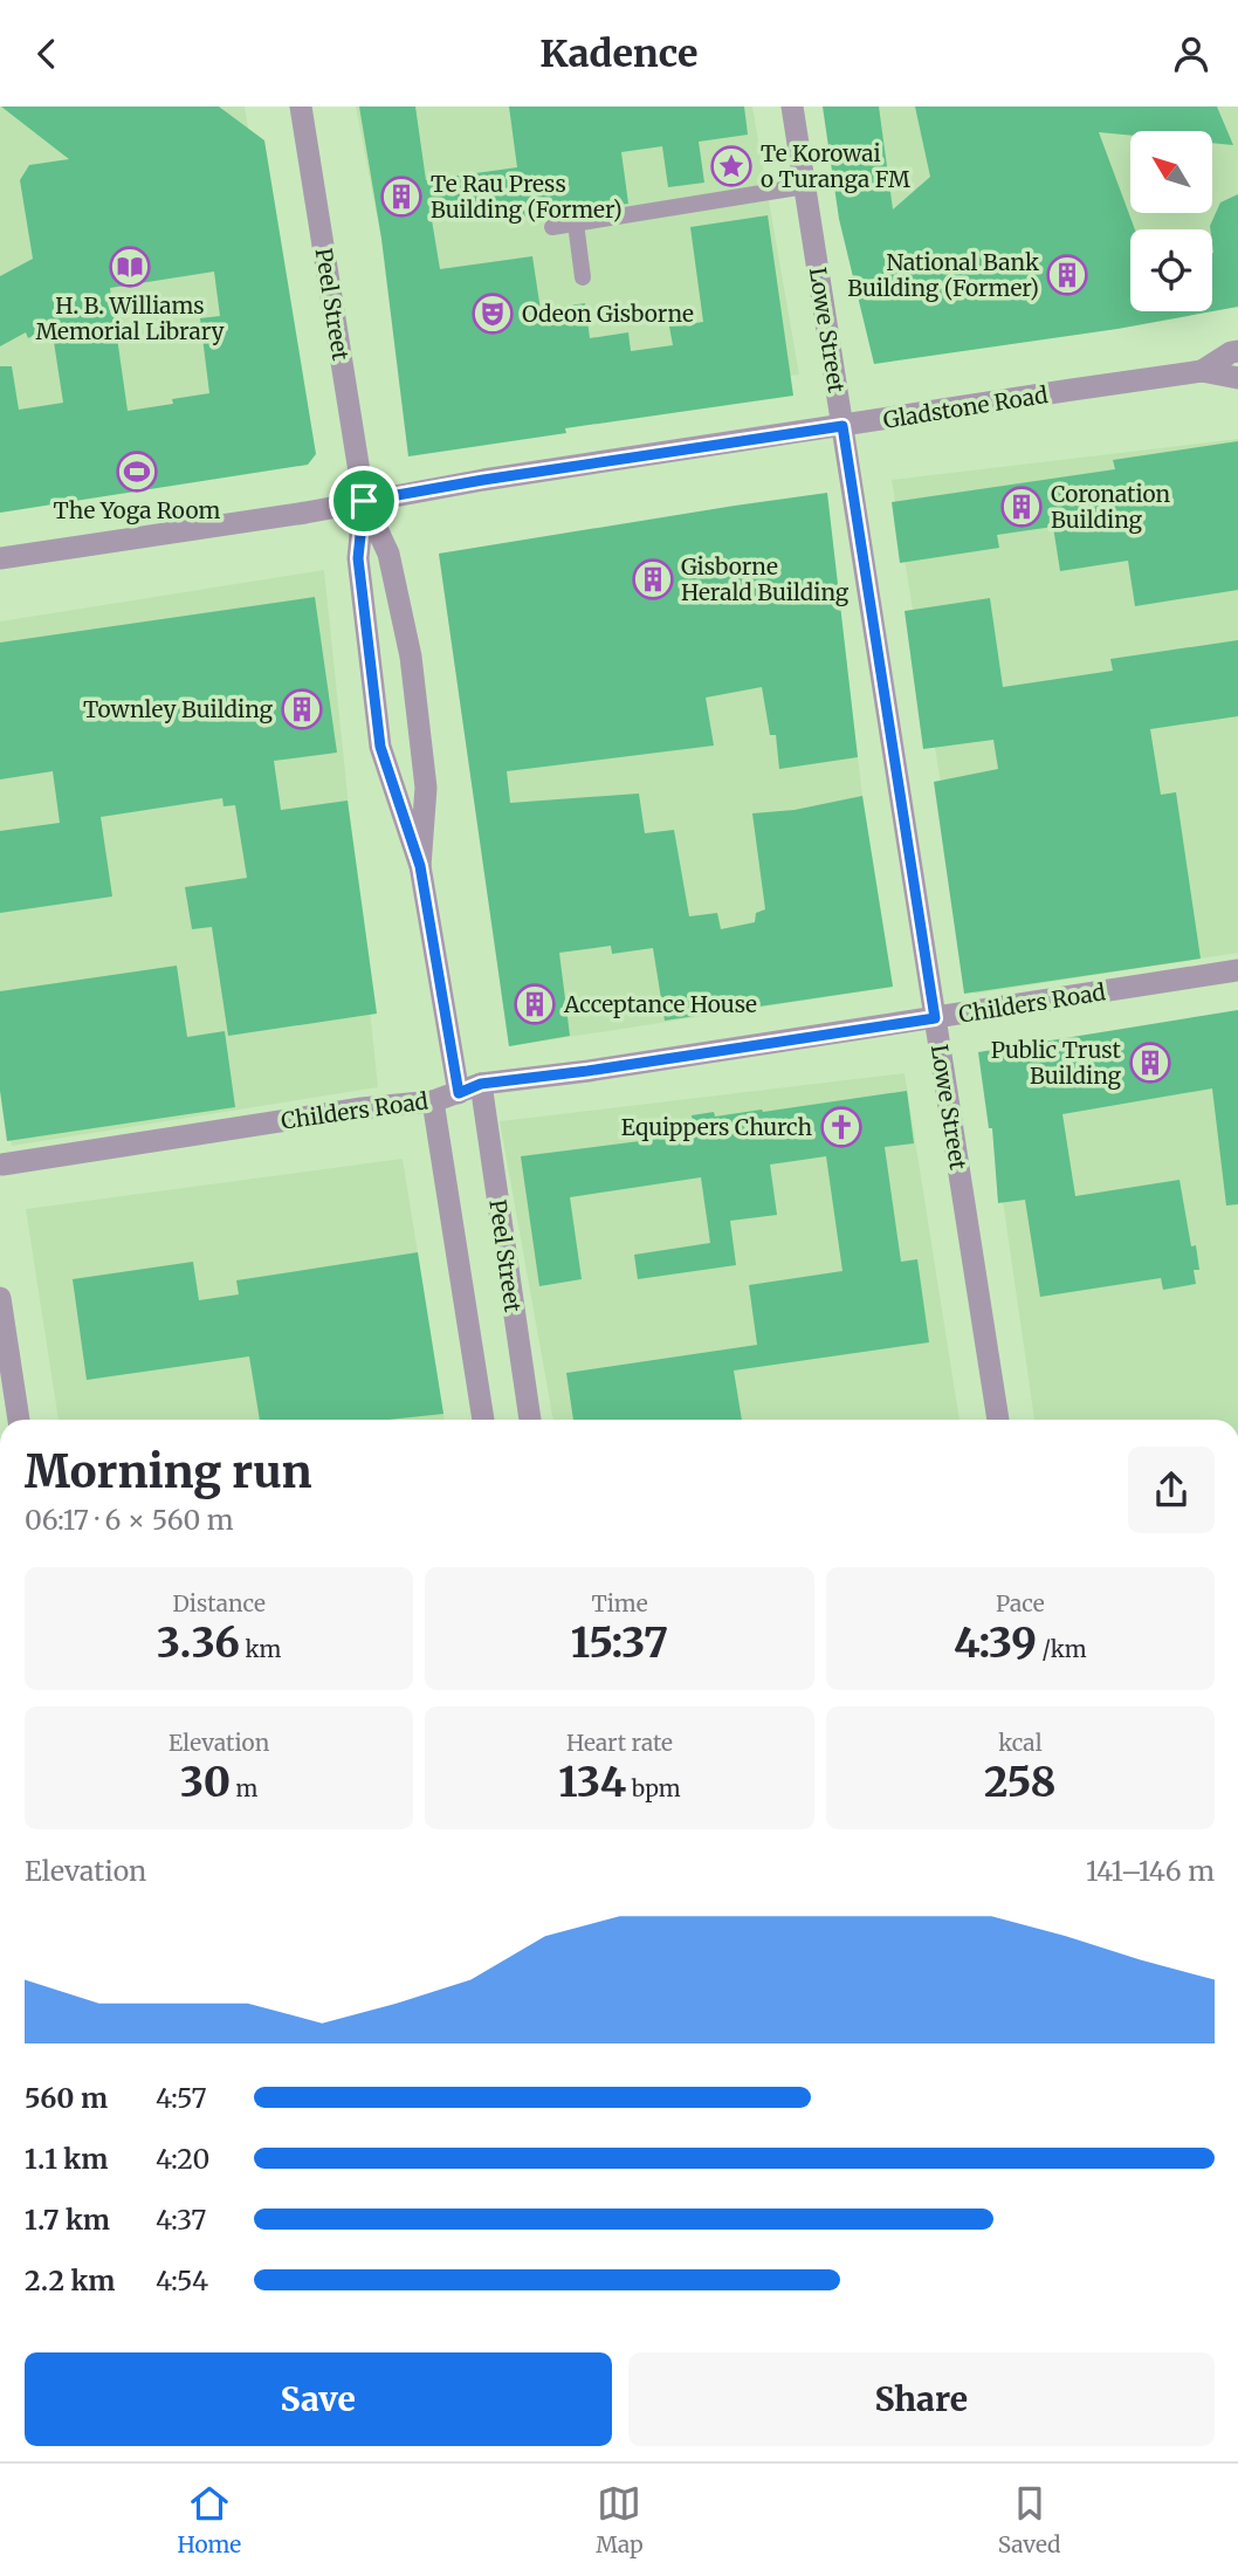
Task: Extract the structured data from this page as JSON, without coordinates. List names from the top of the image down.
{
  "streets": {
    "street": [
      "Peel Street",
      "Lowe Street",
      "Gladstone Road",
      "Childers Road"
    ]
  },
  "crossings": [
    ["Peel Street", "Gladstone Road"],
    ["Peel Street", "Childers Road"],
    ["Lowe Street", "Gladstone Road"],
    ["Lowe Street", "Childers Road"]
  ],
  "places": {
    "place": ["Te Korowai o Turanga FM"],
    "building": [
      "Te Rau Press Building (Former)",
      "National Bank Building (Former)",
      "Coronation Building",
      "Gisborne Herald Building",
      "Townley Building",
      "Acceptance House",
      "Public Trust Building"
    ],
    "library": ["H. B. Williams Memorial Library"],
    "theatre": ["Odeon Gisborne"],
    "sports": ["The Yoga Room"],
    "church": ["Equippers Church"]
  },
  "north": "top left",
  "page": {
    "header": "Kadence",
    "heading": ["Morning run", "06:17 · 6 × 560 m"],
    "stats": [
      ["Distance", "3.36 km"],
      ["Time", "15:37"],
      ["Pace", "4:39 /km"],
      ["Elevation", "30 m"],
      ["Heart rate", "134 bpm"],
      ["kcal", "258"]
    ],
    "chart": ["Elevation", "141–146 m"],
    "list": [
      {
        "name": "560 m",
        "note": "4:57"
      },
      {
        "name": "1.1 km",
        "note": "4:20"
      },
      {
        "name": "1.7 km",
        "note": "4:37"
      },
      {
        "name": "2.2 km",
        "note": "4:54"
      }
    ],
    "buttons": ["Save", "Share"],
    "tabs": ["Home", "Map", "Saved"]
  }
}
